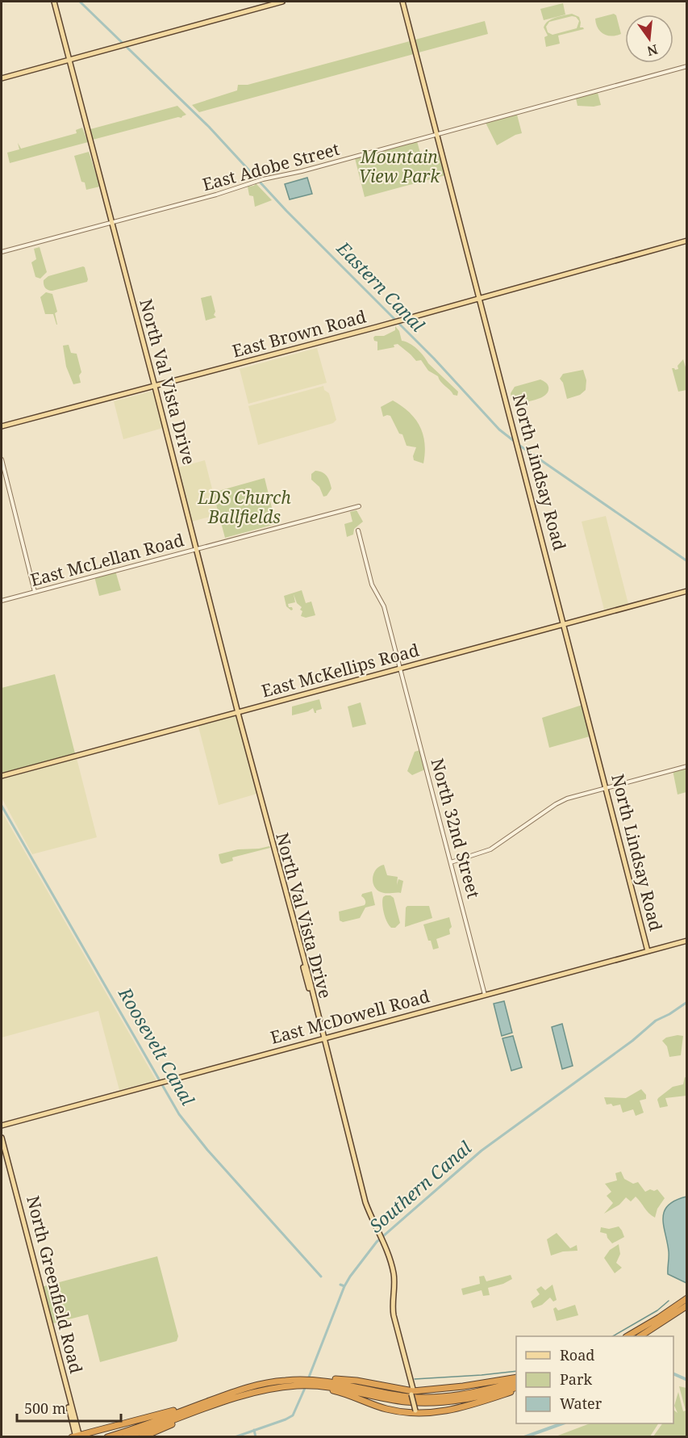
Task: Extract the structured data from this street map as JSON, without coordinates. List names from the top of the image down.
{
  "streets": {
    "main road": [
      "East Brown Road",
      "North Val Vista Drive",
      "North Lindsay Road",
      "East McKellips Road",
      "East McDowell Road",
      "North Greenfield Road"
    ],
    "street": ["East Adobe Street", "East McLellan Road", "North 32nd Street"]
  },
  "crossings": [
    ["East Adobe Street", "North Val Vista Drive"],
    ["East Adobe Street", "North Lindsay Road"],
    ["East Brown Road", "North Val Vista Drive"],
    ["East Brown Road", "North Lindsay Road"],
    ["North Val Vista Drive", "East McLellan Road"],
    ["North Val Vista Drive", "East McKellips Road"],
    ["North Val Vista Drive", "East McDowell Road"],
    ["North Lindsay Road", "East McKellips Road"],
    ["North Lindsay Road", "East McDowell Road"],
    ["East McKellips Road", "North 32nd Street"],
    ["North 32nd Street", "East McDowell Road"]
  ],
  "water": ["Eastern Canal", "Roosevelt Canal", "Southern Canal"],
  "parks": ["Mountain View Park", "LDS Church Ballfields"],
  "legend": ["Road", "Park", "Water"],
  "scale_bar": "500 m",
  "north": "bottom"
}
